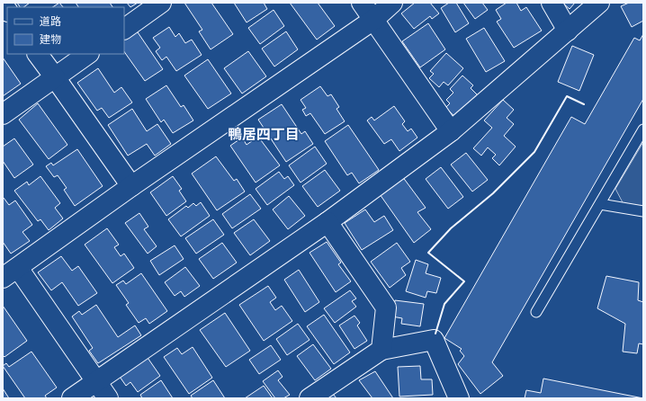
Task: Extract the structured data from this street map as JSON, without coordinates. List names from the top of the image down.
{
  "districts": ["鴨居四丁目"],
  "legend": ["道路", "建物"]
}
